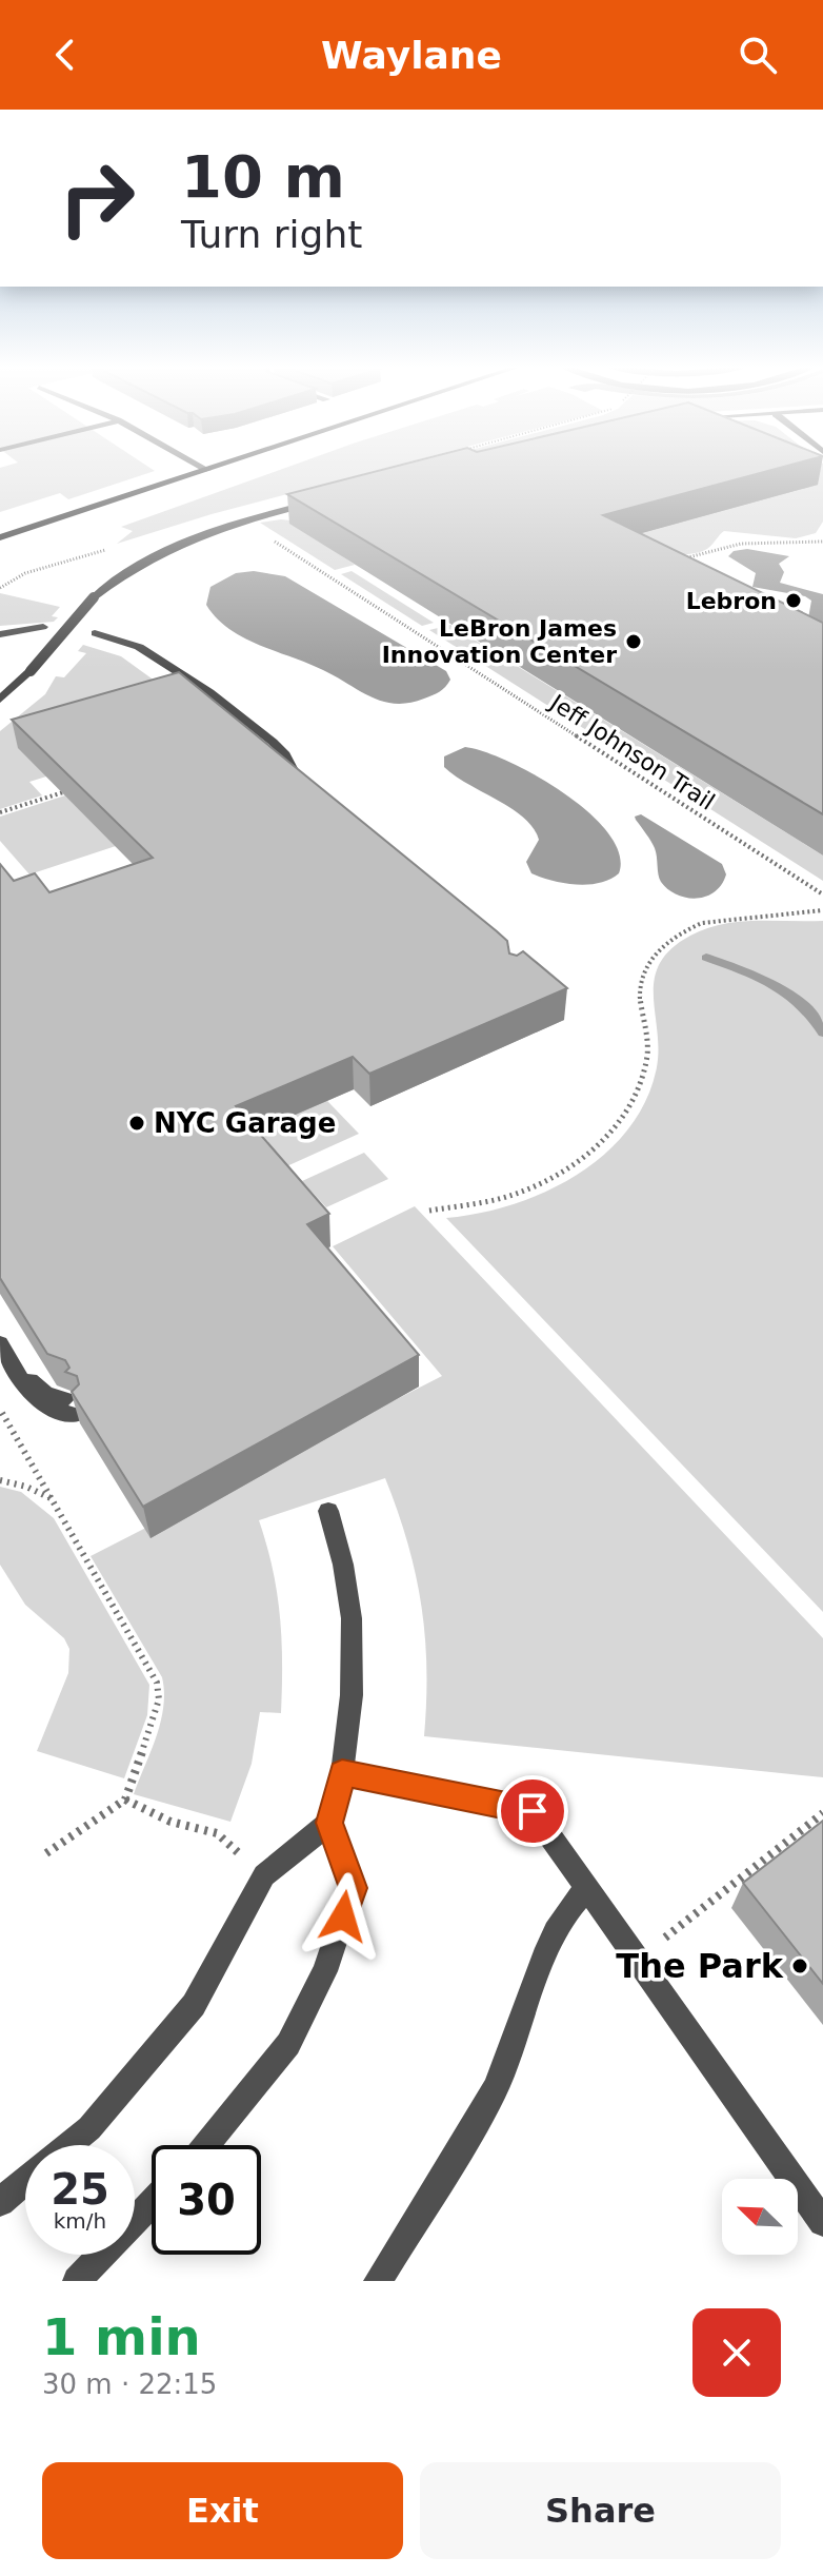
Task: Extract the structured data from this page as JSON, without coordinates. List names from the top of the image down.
{
  "streets": {
    "path": ["Jeff Johnson Trail"]
  },
  "places": [
    "Lebron",
    "LeBron James Innovation Center",
    "NYC Garage",
    "The Park"
  ],
  "north": "top left",
  "page": {
    "header": "Waylane",
    "turn": ["10 m", "Turn right"],
    "speed": "25 km/h",
    "limit": "30",
    "heading": ["1 min", "30 m · 22:15"],
    "buttons": ["Exit", "Share"]
  }
}
